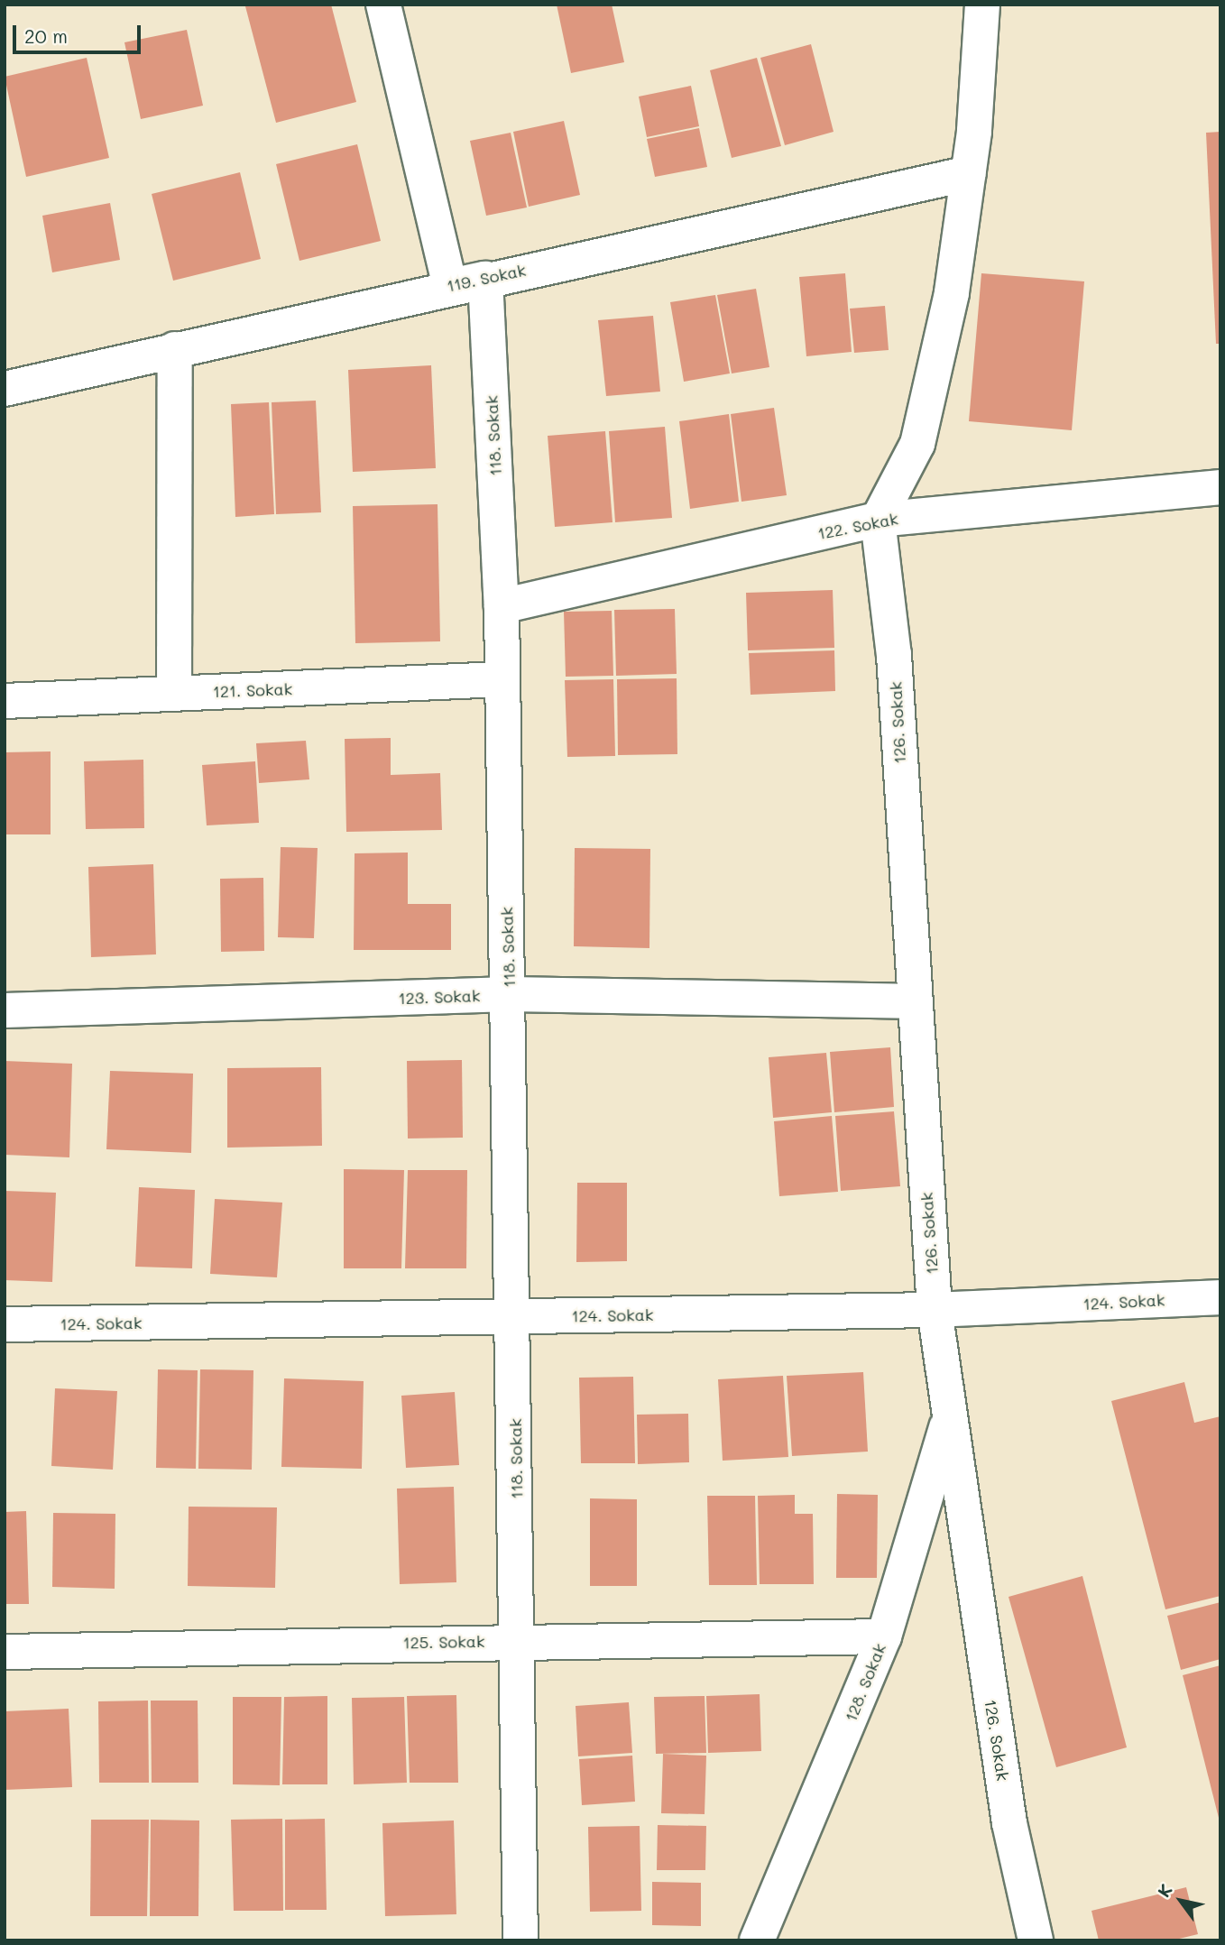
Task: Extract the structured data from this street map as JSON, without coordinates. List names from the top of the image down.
{
  "streets": {
    "street": [
      "119. Sokak",
      "118. Sokak",
      "122. Sokak",
      "121. Sokak",
      "126. Sokak",
      "123. Sokak",
      "124. Sokak",
      "125. Sokak",
      "128. Sokak"
    ]
  },
  "crossings": [
    ["119. Sokak", "118. Sokak"],
    ["118. Sokak", "122. Sokak"],
    ["118. Sokak", "121. Sokak"],
    ["118. Sokak", "123. Sokak"],
    ["118. Sokak", "124. Sokak"],
    ["118. Sokak", "125. Sokak"],
    ["122. Sokak", "126. Sokak"],
    ["126. Sokak", "123. Sokak"],
    ["126. Sokak", "124. Sokak"],
    ["126. Sokak", "128. Sokak"],
    ["125. Sokak", "128. Sokak"]
  ],
  "scale_bar": "20 m",
  "north": "top left"
}
